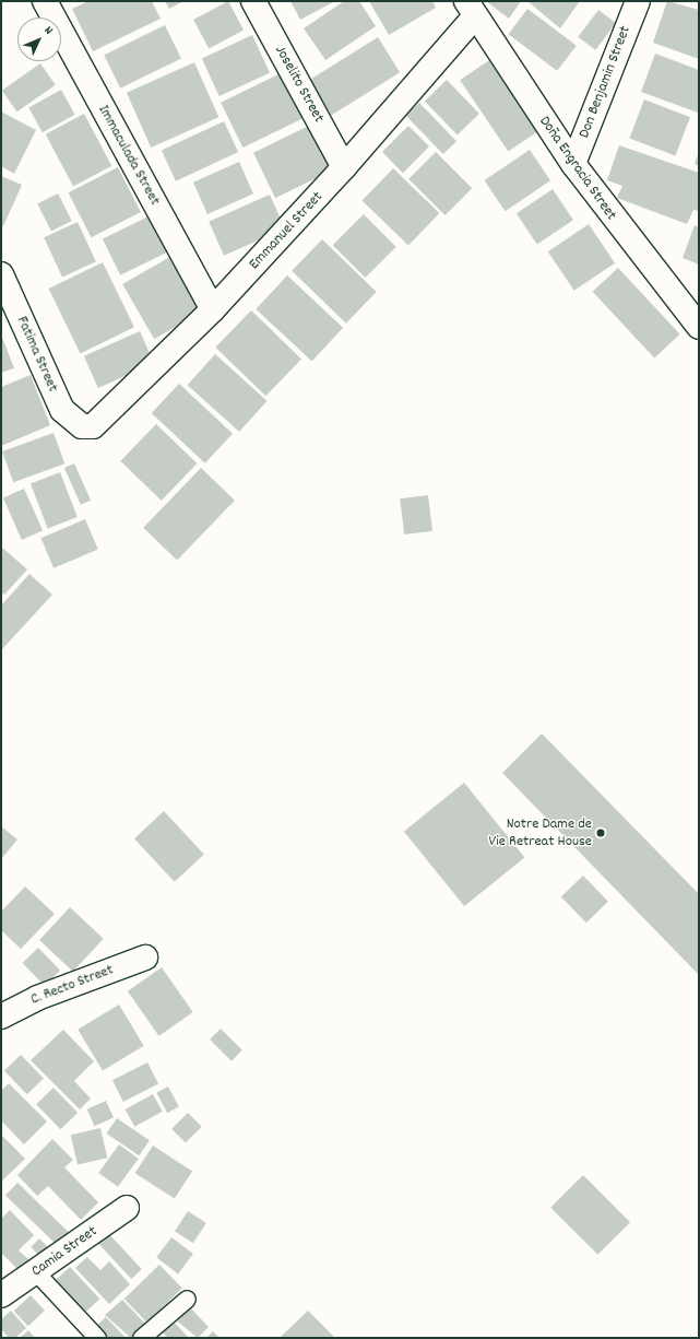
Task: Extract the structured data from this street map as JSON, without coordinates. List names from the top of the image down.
{
  "streets": {
    "street": [
      "Don Benjamin Street",
      "Joselito Street",
      "Immaculada Street",
      "Doña Engracia Street",
      "Emmanuel Street",
      "Fatima Street",
      "C. Recto Street",
      "Camia Street"
    ]
  },
  "crossings": [
    ["Don Benjamin Street", "Doña Engracia Street"],
    ["Joselito Street", "Emmanuel Street"],
    ["Immaculada Street", "Emmanuel Street"],
    ["Doña Engracia Street", "Emmanuel Street"],
    ["Emmanuel Street", "Fatima Street"]
  ],
  "places": ["Notre Dame de Vie Retreat House"],
  "north": "top right"
}
